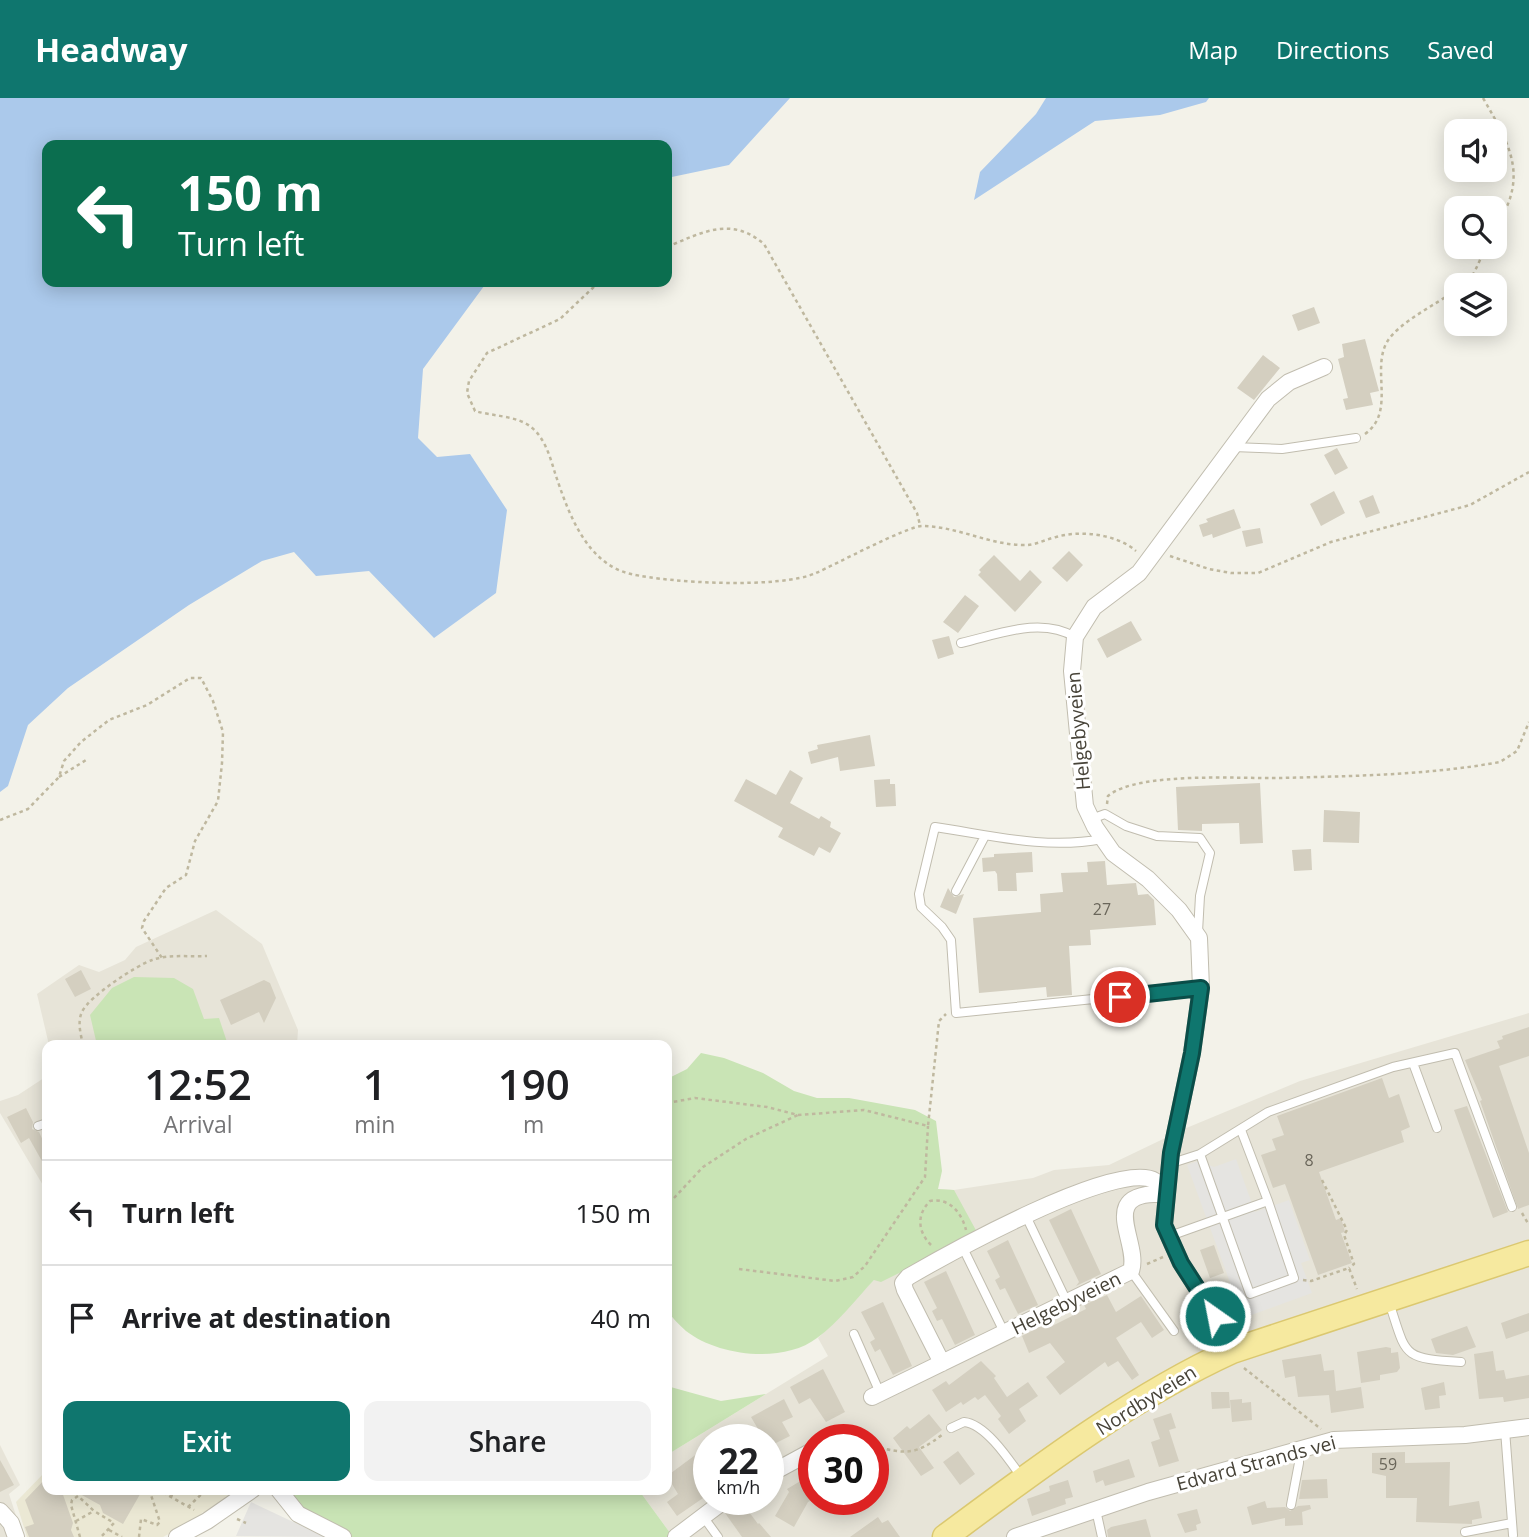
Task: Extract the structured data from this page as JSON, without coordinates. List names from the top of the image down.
{
  "streets": {
    "main road": ["Nordbyveien"],
    "street": ["Helgebyveien", "Edvard Strands vei"]
  },
  "house_numbers": ["27", "8", "59"],
  "page": {
    "header": "Headway",
    "nav": ["Map", "Directions", "Saved"],
    "turn": ["150 m", "Turn left"],
    "eta": [
      "12:52",
      "Arrival",
      "1",
      "min",
      "190",
      "m"
    ],
    "list": [
      {
        "name": "Turn left",
        "value": "150 m"
      },
      {
        "name": "Arrive at destination",
        "value": "40 m"
      }
    ],
    "buttons": ["Exit", "Share"],
    "speed": "22 km/h",
    "limit": "30"
  }
}
